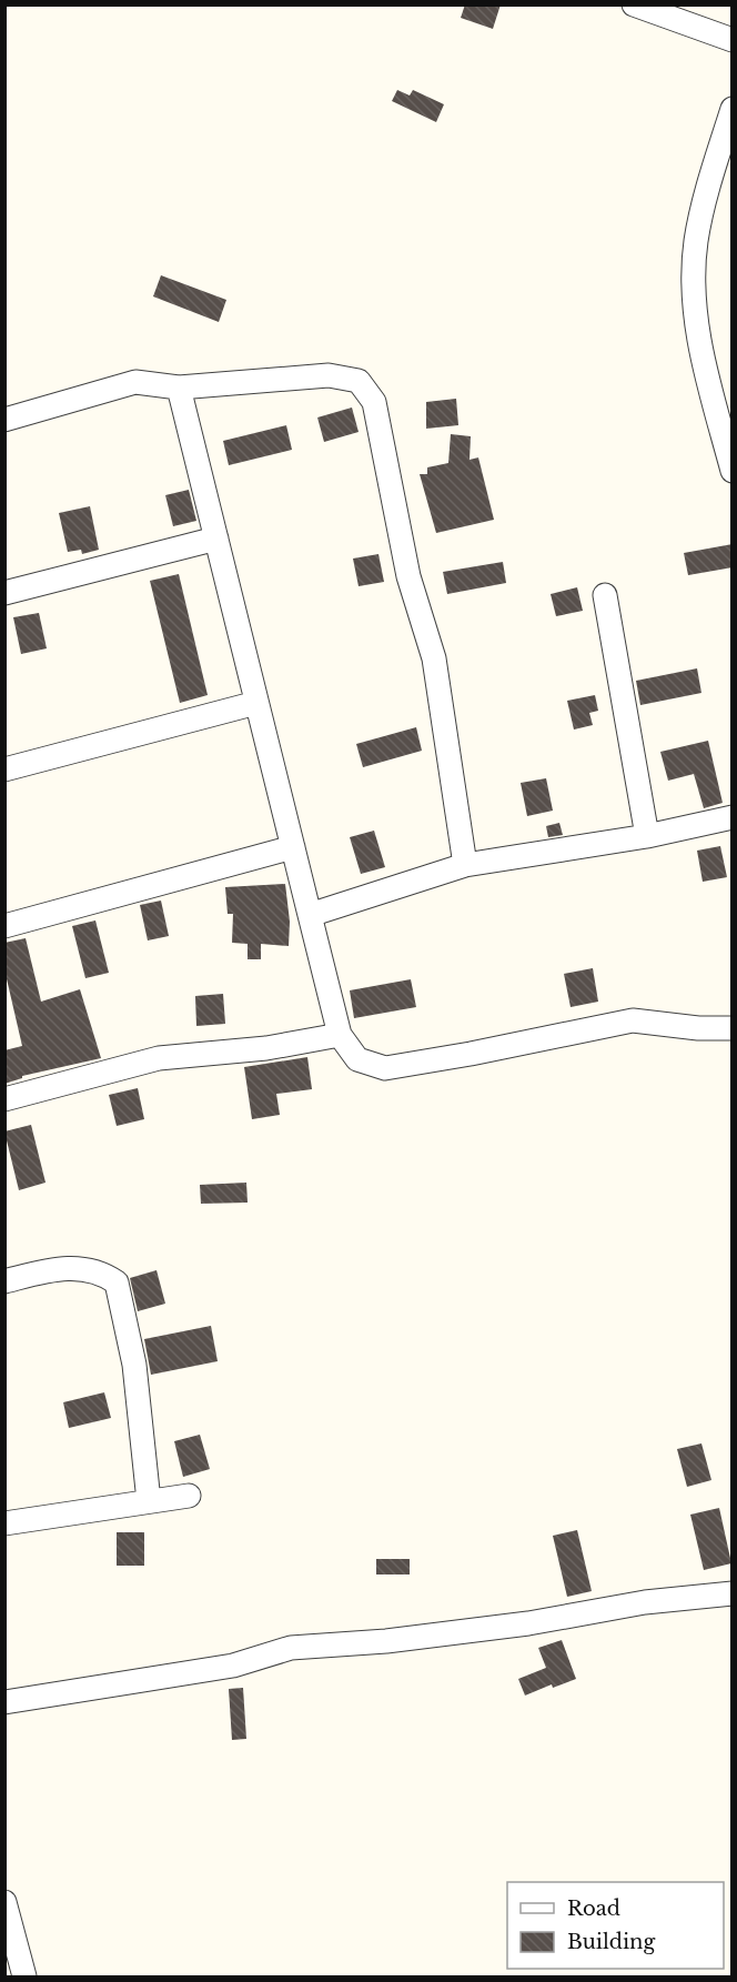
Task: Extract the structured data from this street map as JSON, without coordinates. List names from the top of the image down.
{
  "legend": ["Road", "Building"]
}
